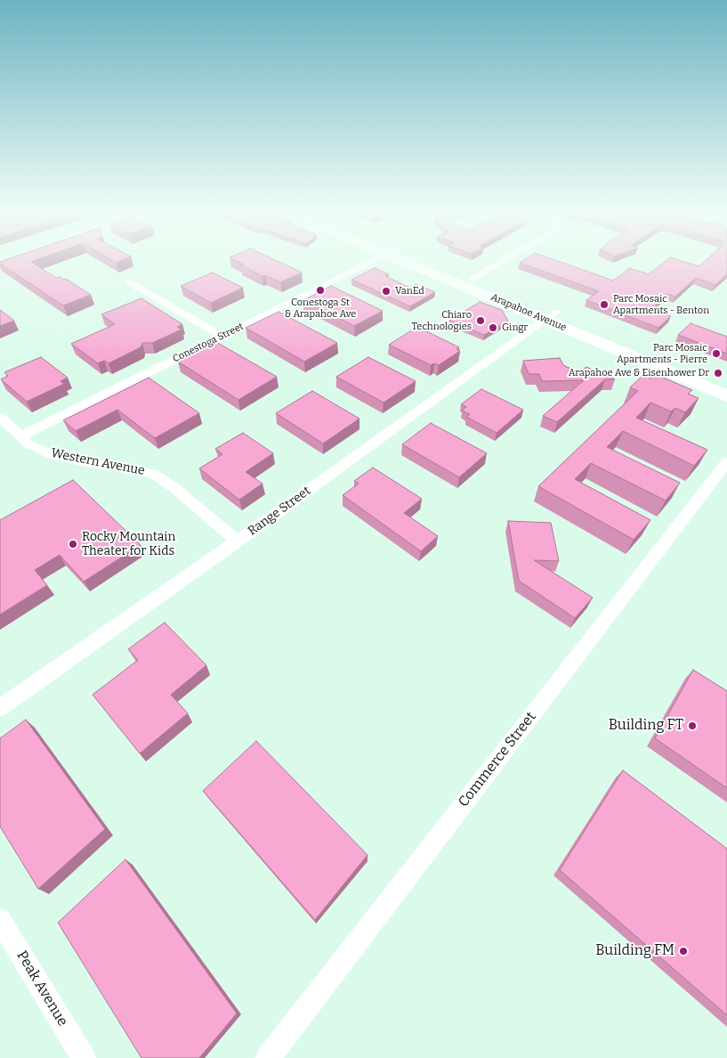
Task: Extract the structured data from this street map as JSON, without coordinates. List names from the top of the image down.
{
  "streets": {
    "main road": ["Arapahoe Avenue"],
    "street": [
      "Conestoga Street",
      "Western Avenue",
      "Range Street",
      "Commerce Street",
      "Peak Avenue"
    ]
  },
  "crossings": [
    ["Arapahoe Avenue", "Range Street"],
    ["Conestoga Street", "Western Avenue"],
    ["Western Avenue", "Range Street"]
  ],
  "places": [
    "Conestoga St & Arapahoe Ave",
    "VanEd",
    "Parc Mosaic Apartments - Benton",
    "Chiaro Technologies",
    "Gingr",
    "Parc Mosaic Apartments - Pierre",
    "Arapahoe Ave & Eisenhower Dr",
    "Rocky Mountain Theater for Kids",
    "Building FT",
    "Building FM"
  ]
}
